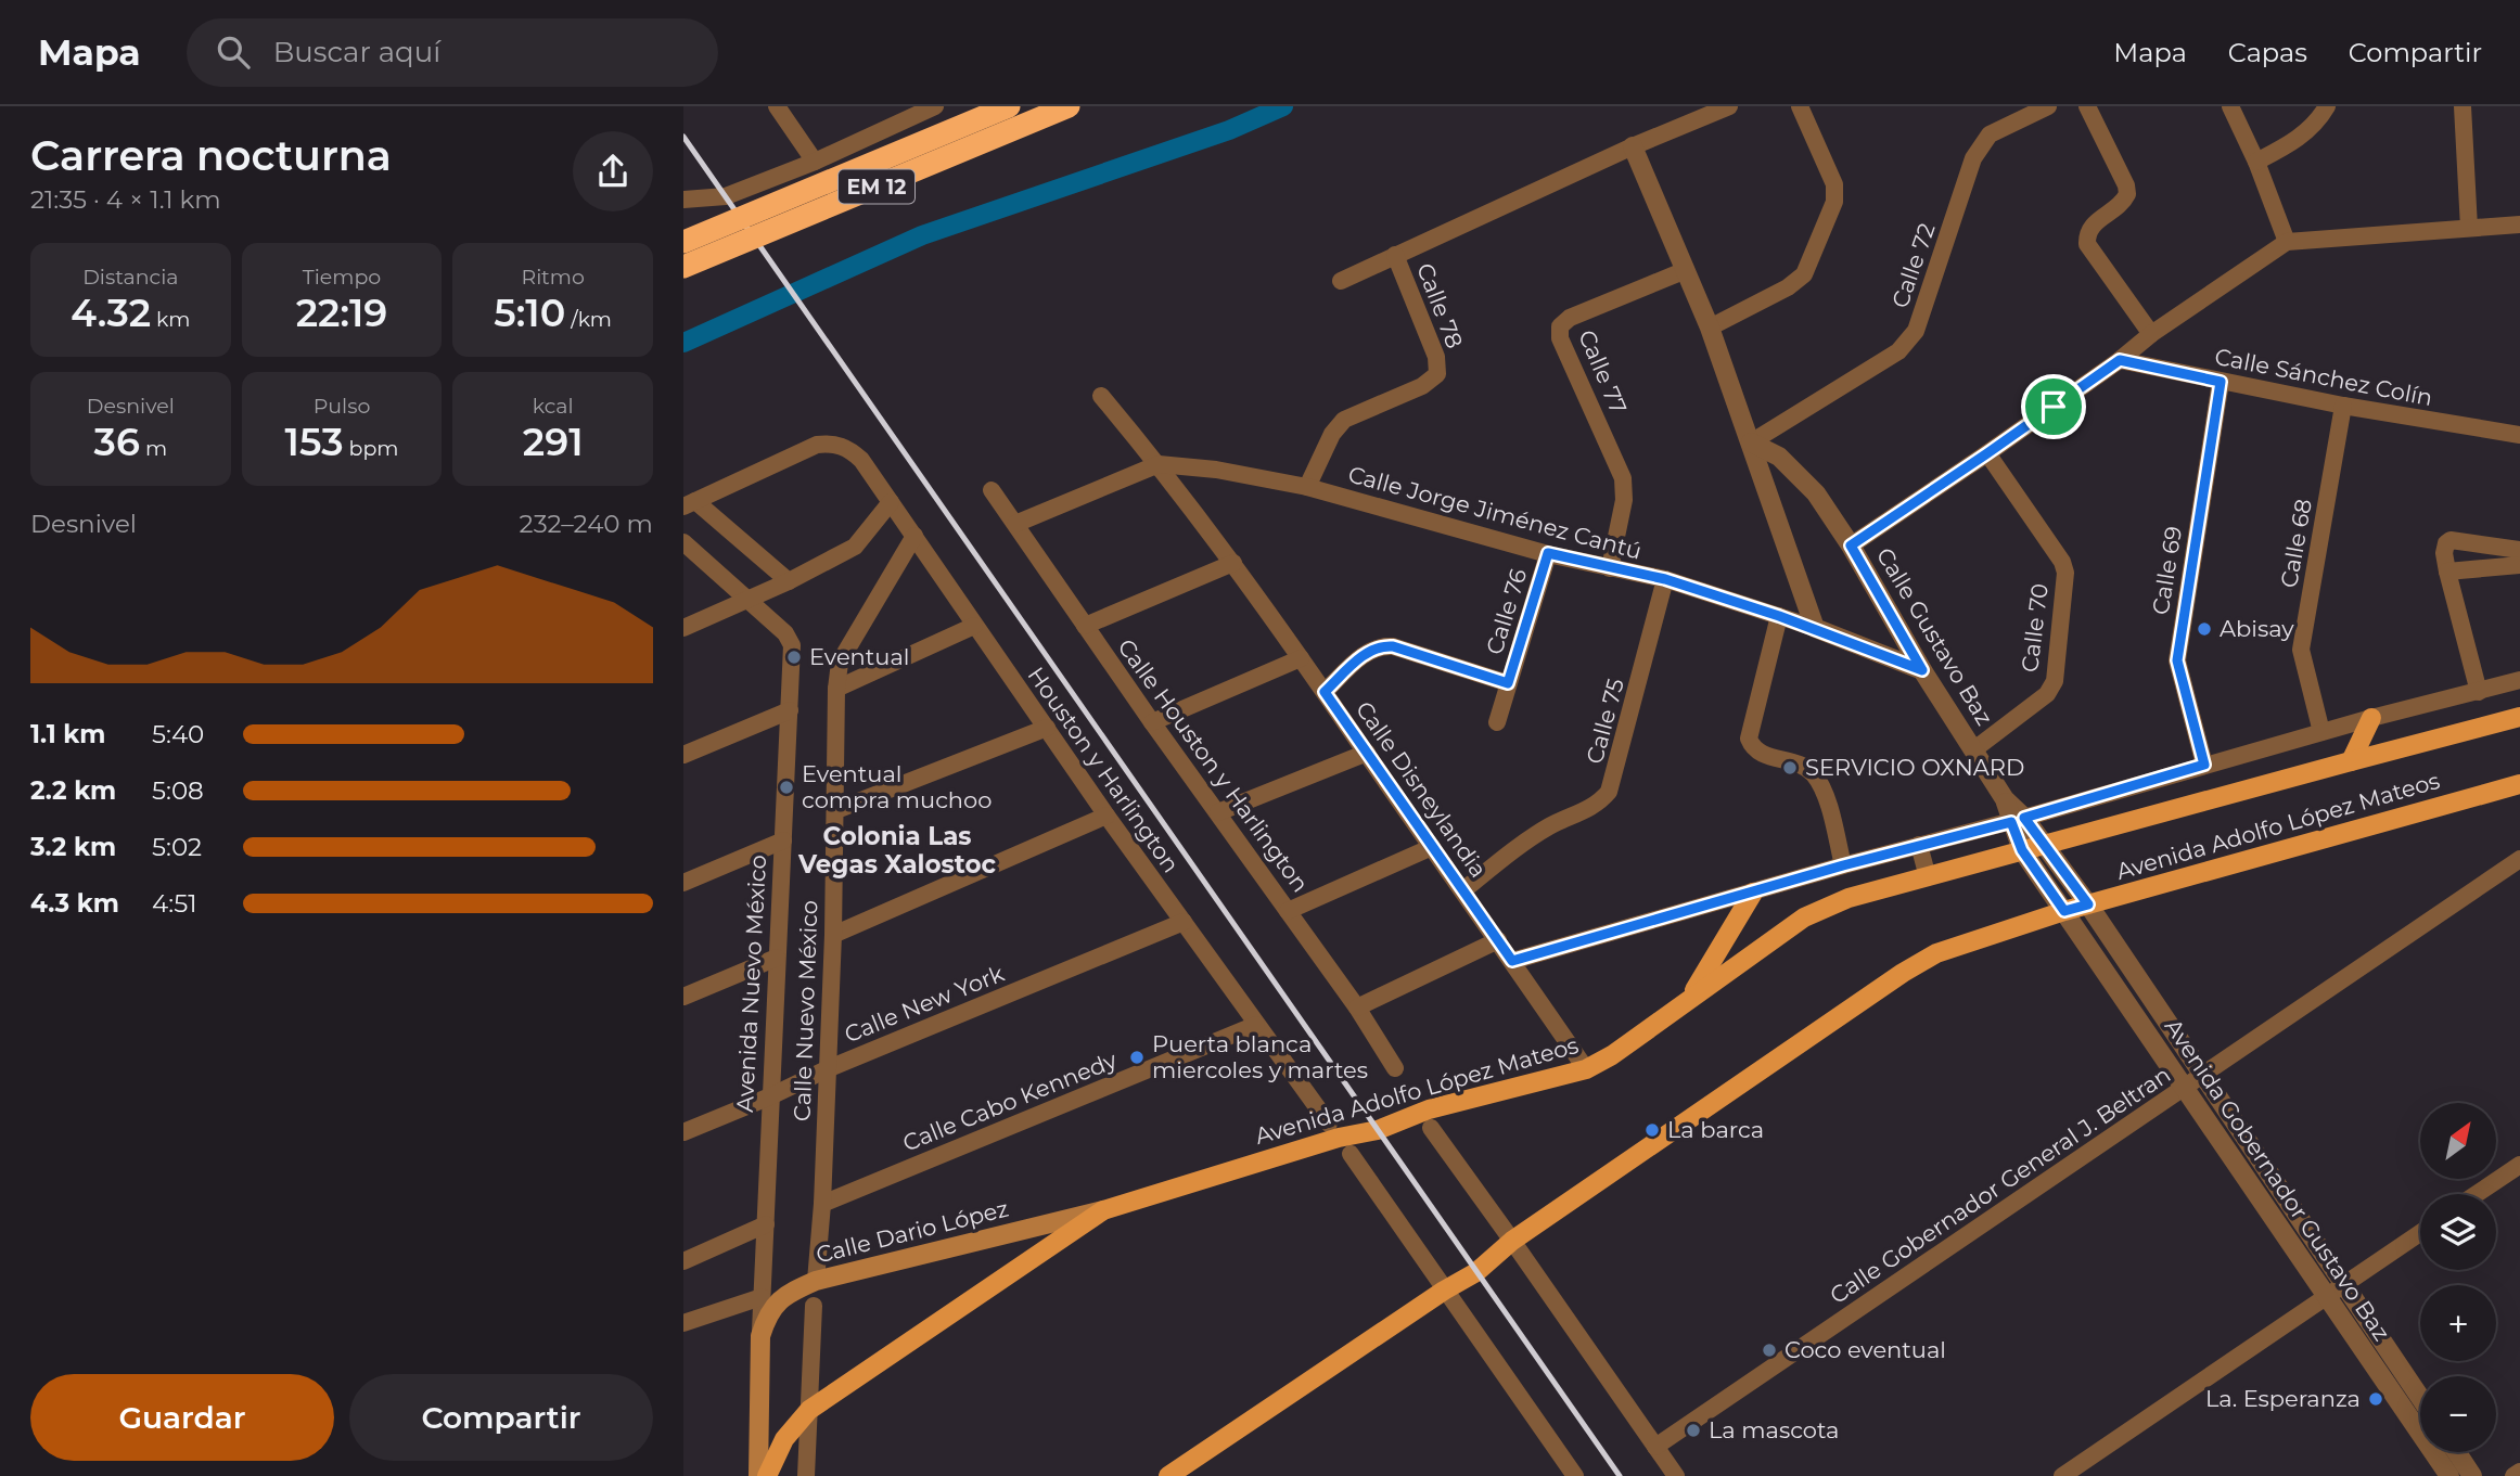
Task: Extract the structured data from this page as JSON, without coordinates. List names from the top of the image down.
{
  "streets": {
    "highway": ["EM 12"],
    "main road": ["Avenida Adolfo López Mateos", "Avenida Nuevo México", "Calle Dario López"],
    "street": [
      "Calle 72",
      "Calle 78",
      "Calle 77",
      "Calle Sánchez Colín",
      "Calle Jorge Jiménez Cantú",
      "Calle 68",
      "Calle 69",
      "Calle 76",
      "Calle 70",
      "Calle Gustavo Baz",
      "Calle 75",
      "Calle Houston y Harlington",
      "Houston y Harlington",
      "Calle Disneylandia",
      "Calle New York",
      "Calle Nuevo México",
      "Calle Cabo Kennedy",
      "Avenida Gobernador Gustavo Baz",
      "Calle Gobernador General J. Beltran"
    ]
  },
  "crossings": [
    ["Calle 72", "Calle Gustavo Baz"],
    ["Calle 78", "Calle Jorge Jiménez Cantú"],
    ["Calle 77", "Calle Jorge Jiménez Cantú"],
    ["Calle Sánchez Colín", "Calle 68"],
    ["Calle Sánchez Colín", "Calle 69"],
    ["Calle Jorge Jiménez Cantú", "Calle 76"],
    ["Calle Jorge Jiménez Cantú", "Calle 75"],
    ["Calle Jorge Jiménez Cantú", "Calle Disneylandia"],
    ["Calle 76", "Calle Disneylandia"],
    ["Calle 70", "Calle Gustavo Baz"],
    ["Calle Gustavo Baz", "Avenida Adolfo López Mateos"],
    ["Calle Gustavo Baz", "Avenida Gobernador Gustavo Baz"],
    ["Calle 75", "Calle Disneylandia"],
    ["Houston y Harlington", "Calle New York"],
    ["Houston y Harlington", "Calle Nuevo México"],
    ["Houston y Harlington", "Calle Cabo Kennedy"],
    ["Calle Disneylandia", "Avenida Adolfo López Mateos"],
    ["Avenida Adolfo López Mateos", "Avenida Gobernador Gustavo Baz"],
    ["Avenida Adolfo López Mateos", "Calle Dario López"],
    ["Avenida Nuevo México", "Calle New York"],
    ["Avenida Nuevo México", "Calle Dario López"],
    ["Calle New York", "Calle Nuevo México"],
    ["Calle Nuevo México", "Calle Cabo Kennedy"],
    ["Calle Nuevo México", "Calle Dario López"],
    ["Avenida Gobernador Gustavo Baz", "Calle Gobernador General J. Beltran"]
  ],
  "districts": ["Colonia Las Vegas Xalostoc"],
  "places": [
    "Abisay",
    "Eventual",
    "SERVICIO OXNARD",
    "Eventual compra muchoo",
    "Puerta blanca miercoles y martes",
    "La barca",
    "Coco eventual",
    "La. Esperanza",
    "La mascota"
  ],
  "north": "top right",
  "page": {
    "header": "Mapa",
    "search": "Buscar aquí",
    "nav": ["Mapa", "Capas", "Compartir"],
    "heading": ["Carrera nocturna", "21:35 · 4 × 1.1 km"],
    "stats": [
      ["Distancia", "4.32 km"],
      ["Tiempo", "22:19"],
      ["Ritmo", "5:10 /km"],
      ["Desnivel", "36 m"],
      ["Pulso", "153 bpm"],
      ["kcal", "291"]
    ],
    "chart": ["Desnivel", "232–240 m"],
    "list": [
      {
        "name": "1.1 km",
        "note": "5:40"
      },
      {
        "name": "2.2 km",
        "note": "5:08"
      },
      {
        "name": "3.2 km",
        "note": "5:02"
      },
      {
        "name": "4.3 km",
        "note": "4:51"
      }
    ],
    "map_buttons": ["+", "−"],
    "buttons": ["Guardar", "Compartir"]
  }
}
